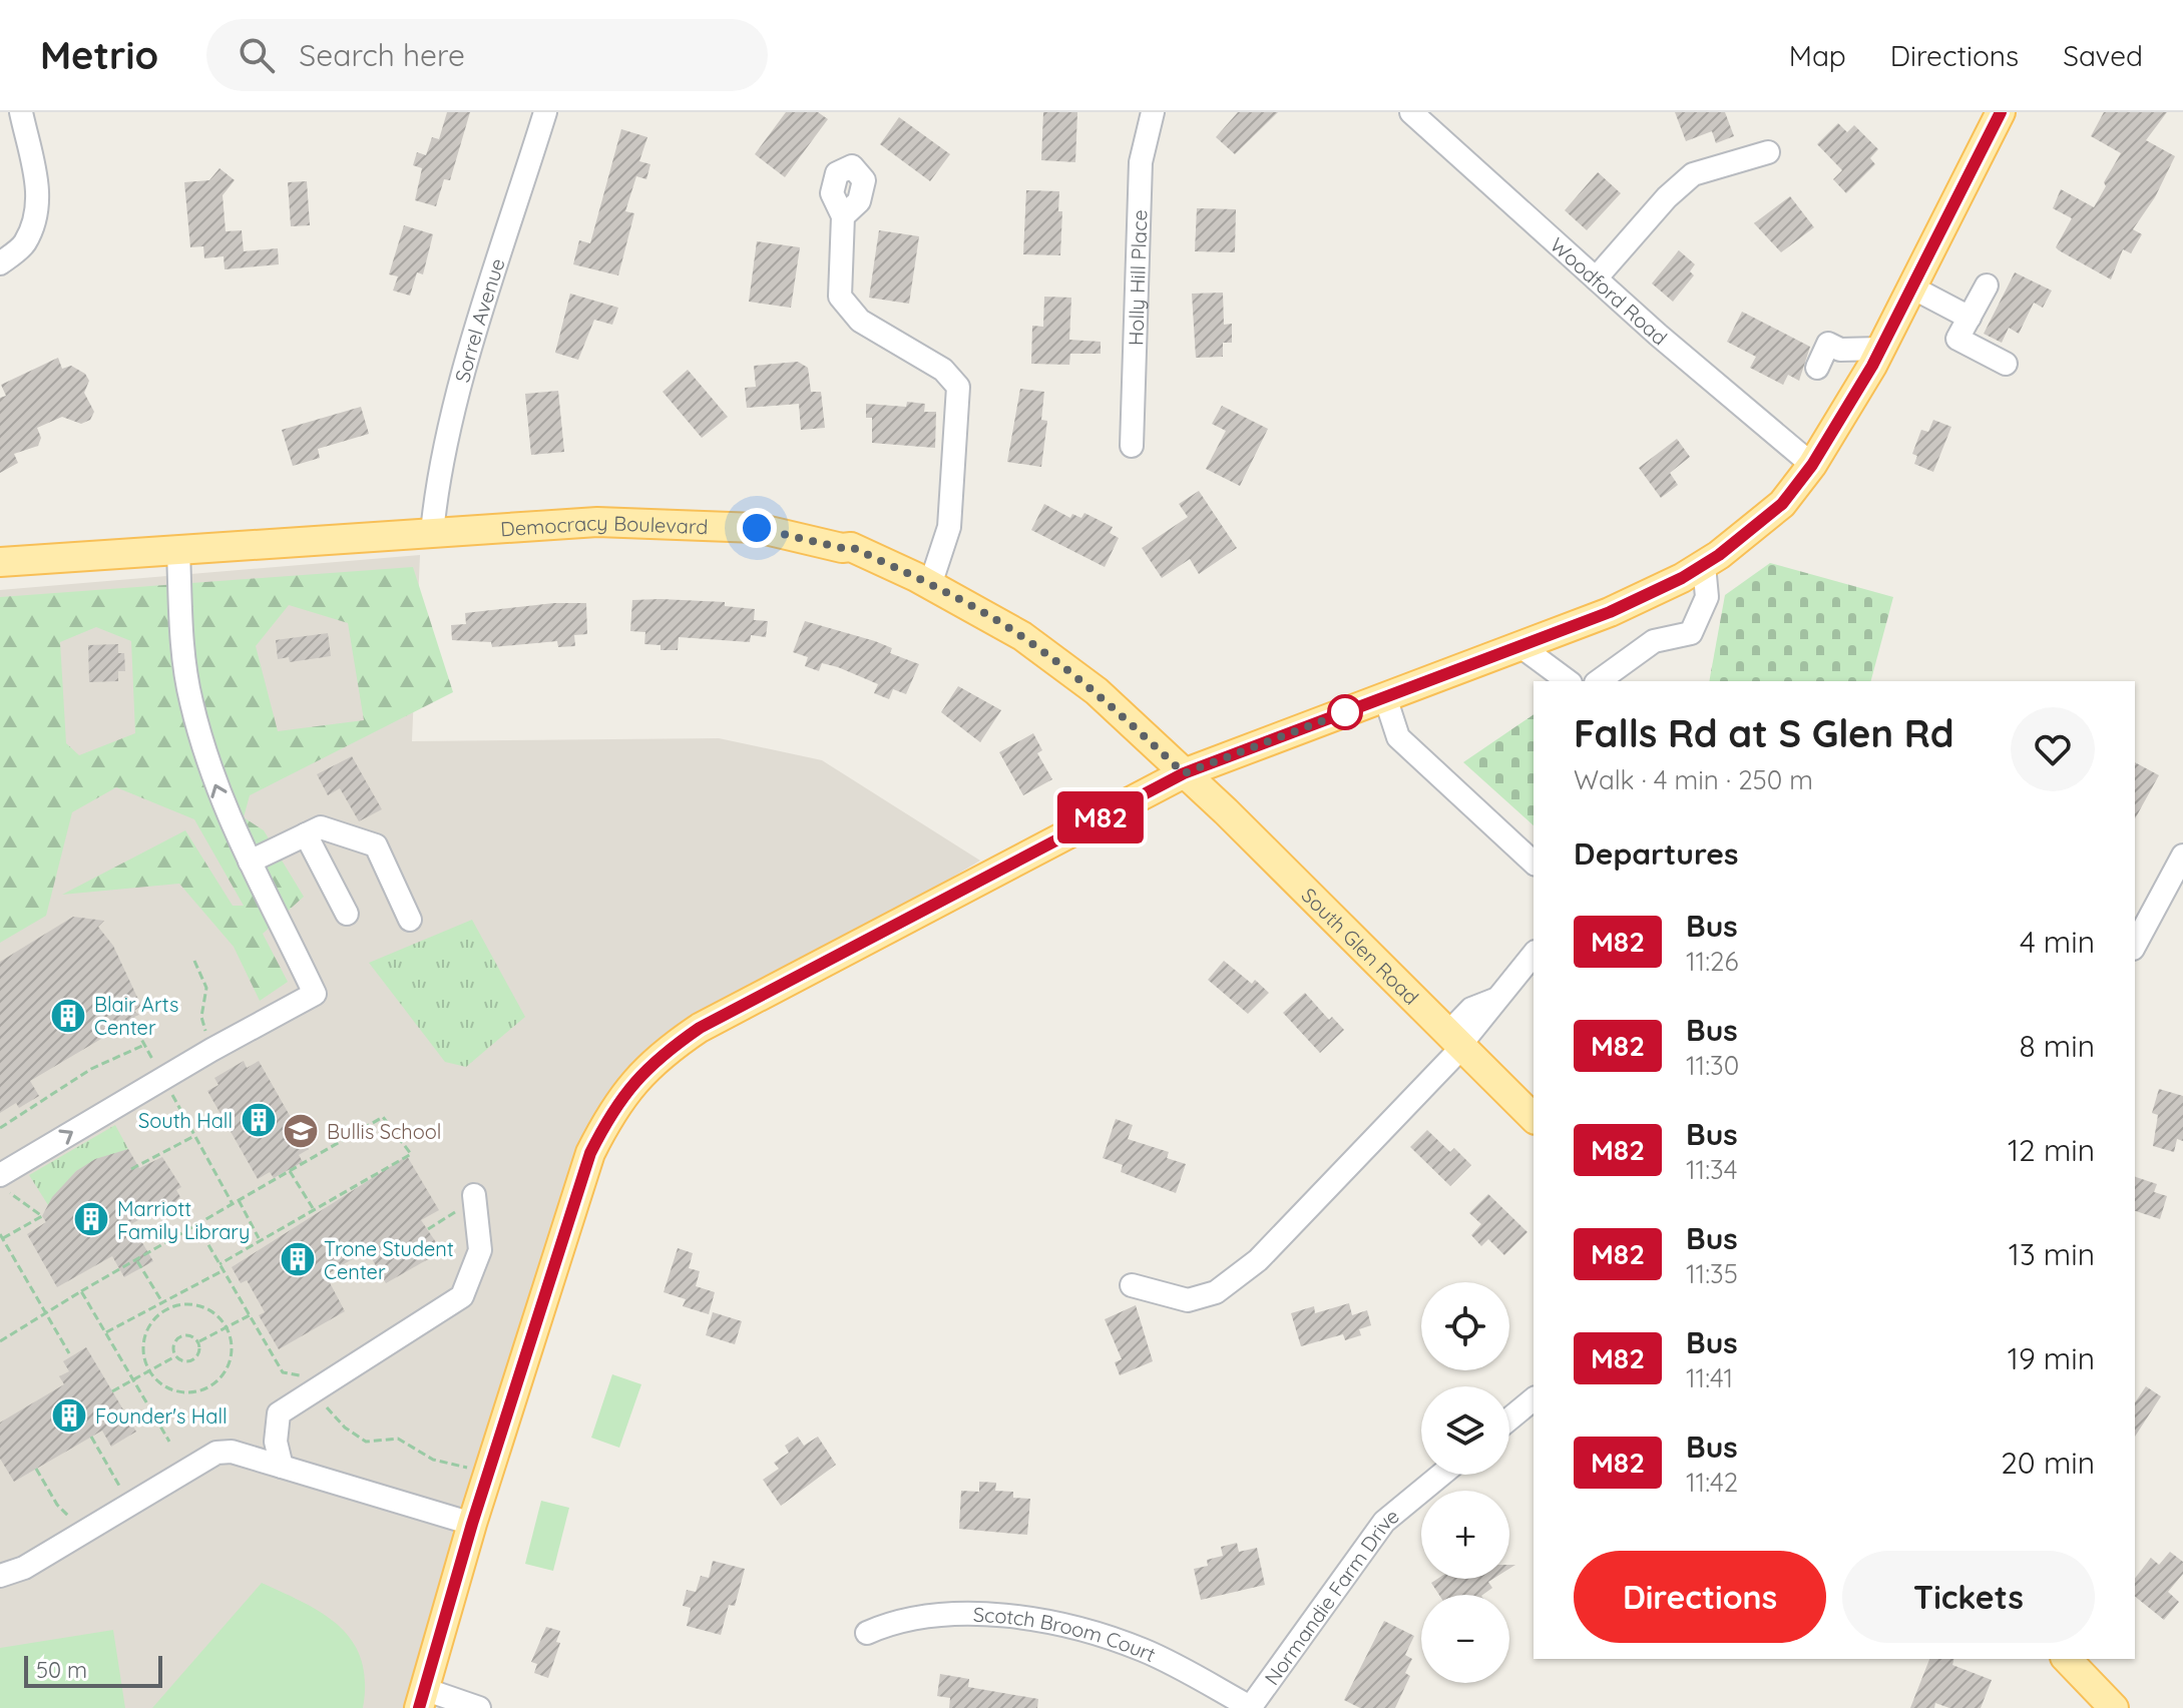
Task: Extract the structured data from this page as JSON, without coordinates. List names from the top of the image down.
{
  "streets": {
    "main road": ["Democracy Boulevard", "South Glen Road"],
    "street": [
      "Holly Hill Place",
      "Woodford Road",
      "Sorrel Avenue",
      "Normandie Farm Drive",
      "Scotch Broom Court"
    ]
  },
  "crossings": [
    ["Sorrel Avenue", "Democracy Boulevard"],
    ["Democracy Boulevard", "South Glen Road"],
    ["Normandie Farm Drive", "Scotch Broom Court"]
  ],
  "places": {
    "building": [
      "Blair Arts Center",
      "South Hall",
      "Marriott Family Library",
      "Trone Student Center",
      "Founder's Hall"
    ],
    "school or university": ["Bullis School"]
  },
  "lines": ["bus line M82"],
  "scale_bar": "50 m",
  "page": {
    "header": "Metrio",
    "search": "Search here",
    "nav": ["Map", "Directions", "Saved"],
    "on_map": "M82",
    "heading": [
      ["Falls Rd at S Glen Rd", "Walk · 4 min · 250 m"],
      "Departures"
    ],
    "list": [
      {
        "mark": "M82",
        "name": "Bus",
        "note": "11:26",
        "value": "4 min"
      },
      {
        "mark": "M82",
        "name": "Bus",
        "note": "11:30",
        "value": "8 min"
      },
      {
        "mark": "M82",
        "name": "Bus",
        "note": "11:34",
        "value": "12 min"
      },
      {
        "mark": "M82",
        "name": "Bus",
        "note": "11:35",
        "value": "13 min"
      },
      {
        "mark": "M82",
        "name": "Bus",
        "note": "11:41",
        "value": "19 min"
      },
      {
        "mark": "M82",
        "name": "Bus",
        "note": "11:42",
        "value": "20 min"
      }
    ],
    "map_buttons": ["+", "−"],
    "buttons": ["Directions", "Tickets"],
    "scale": "50 m"
  }
}
